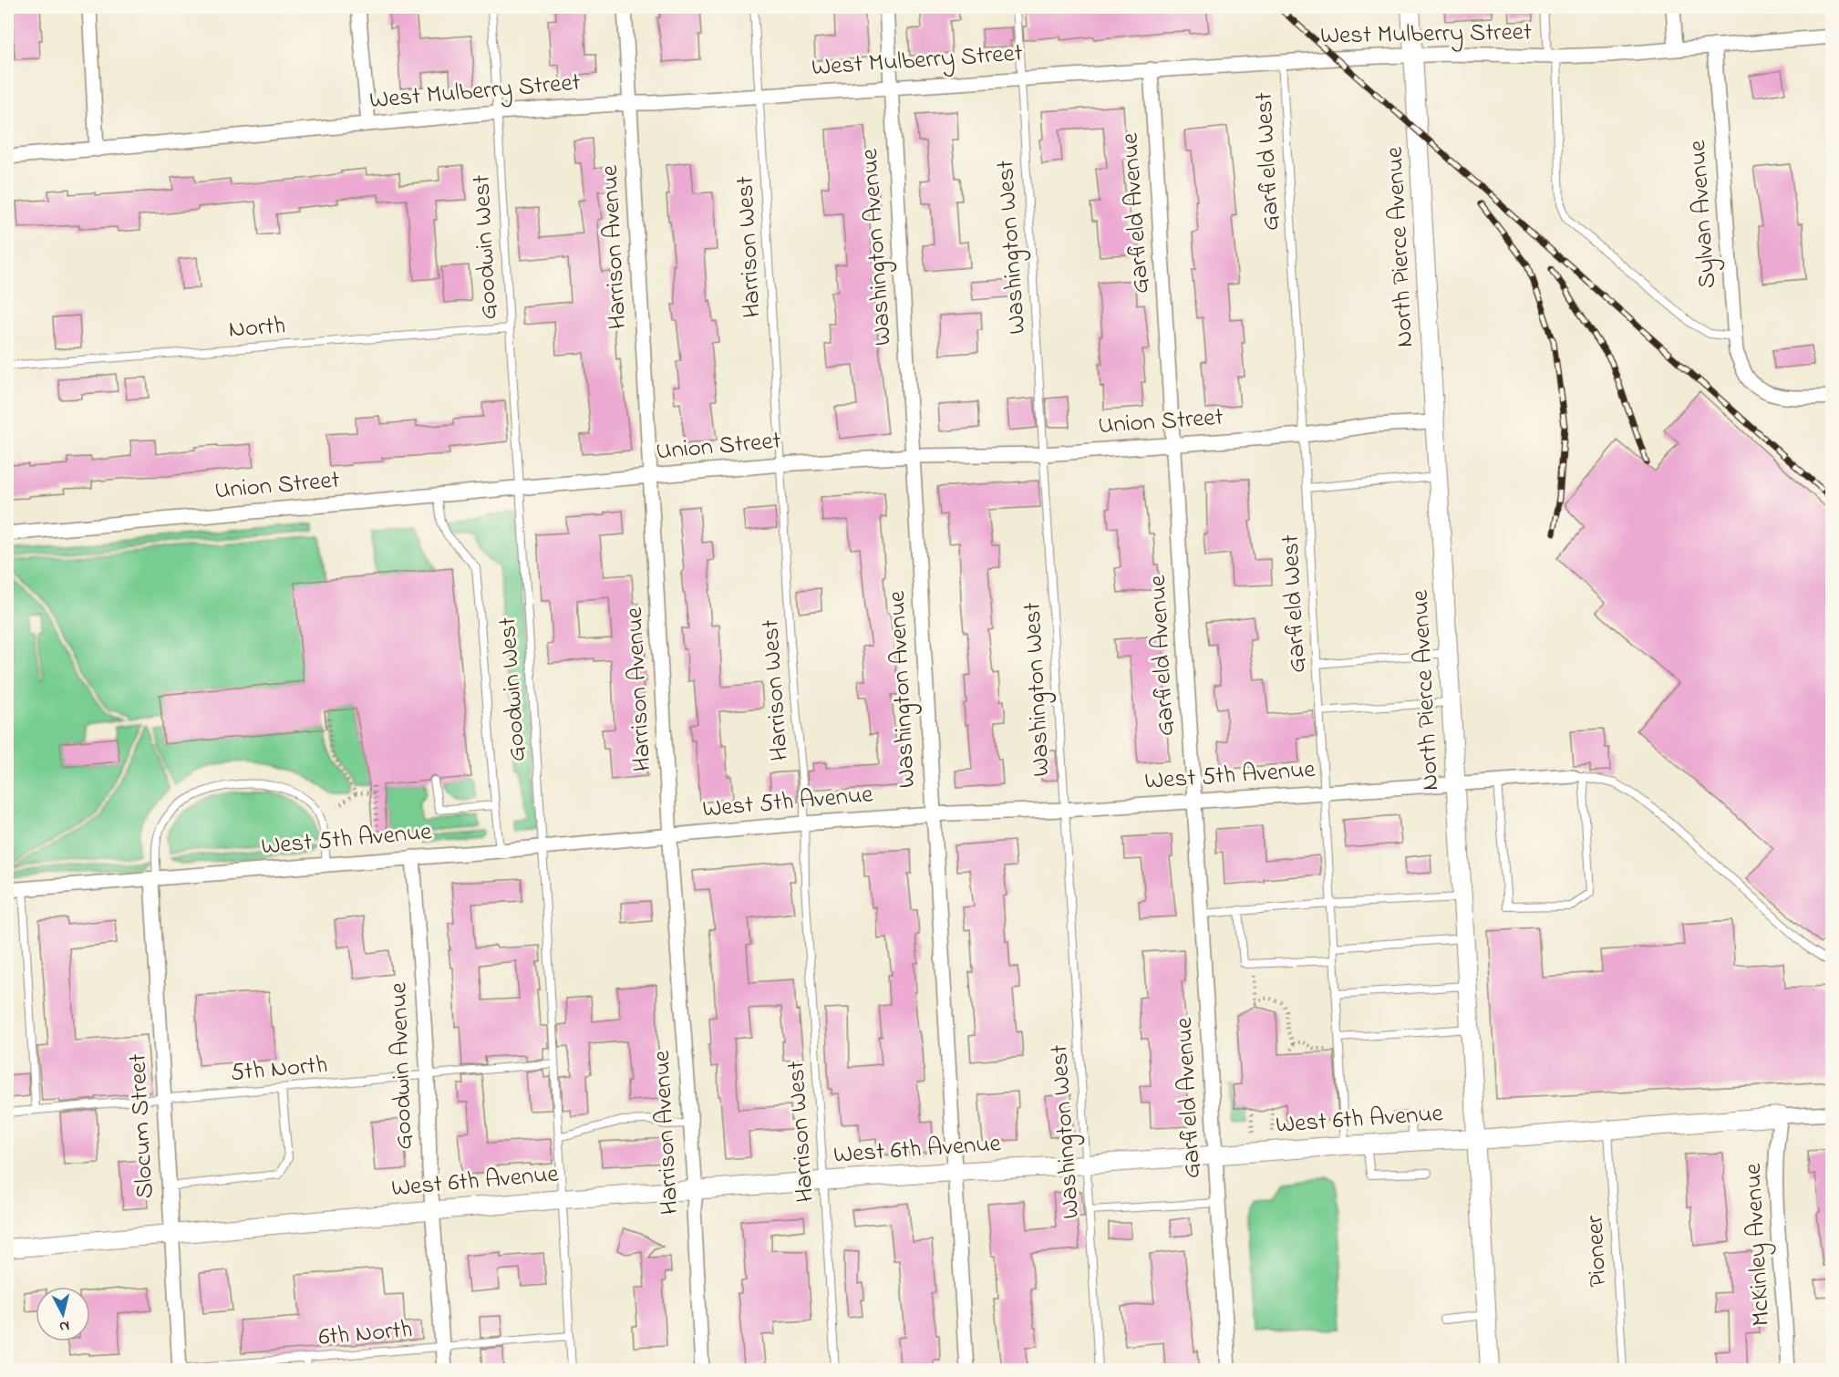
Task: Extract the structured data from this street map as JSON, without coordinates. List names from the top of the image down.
{
  "streets": {
    "street": [
      "West Mulberry Street",
      "Garfield Avenue",
      "Sylvan Avenue",
      "Harrison Avenue",
      "Washington Avenue",
      "North Pierce Avenue",
      "Union Street",
      "West 5th Avenue",
      "Goodwin Avenue",
      "West 6th Avenue",
      "Slocum Street",
      "McKinley Avenue"
    ],
    "lane": [
      "Garfield West",
      "Goodwin West",
      "Harrison West",
      "Washington West",
      "North",
      "5th North",
      "Pioneer",
      "6th North"
    ]
  },
  "crossings": [
    ["West Mulberry Street", "Garfield West"],
    ["West Mulberry Street", "Garfield Avenue"],
    ["West Mulberry Street", "Sylvan Avenue"],
    ["West Mulberry Street", "Goodwin West"],
    ["West Mulberry Street", "Harrison Avenue"],
    ["West Mulberry Street", "Harrison West"],
    ["West Mulberry Street", "Washington Avenue"],
    ["West Mulberry Street", "Washington West"],
    ["West Mulberry Street", "North Pierce Avenue"],
    ["Garfield West", "Union Street"],
    ["Garfield West", "West 5th Avenue"],
    ["Garfield West", "West 6th Avenue"],
    ["Garfield Avenue", "Union Street"],
    ["Garfield Avenue", "West 5th Avenue"],
    ["Garfield Avenue", "West 6th Avenue"],
    ["Goodwin West", "North"],
    ["Goodwin West", "Union Street"],
    ["Goodwin West", "West 5th Avenue"],
    ["Goodwin West", "5th North"],
    ["Goodwin West", "West 6th Avenue"],
    ["Goodwin West", "6th North"],
    ["Harrison Avenue", "Union Street"],
    ["Harrison Avenue", "West 5th Avenue"],
    ["Harrison Avenue", "West 6th Avenue"],
    ["Harrison West", "Union Street"],
    ["Harrison West", "West 5th Avenue"],
    ["Harrison West", "West 6th Avenue"],
    ["Washington Avenue", "Union Street"],
    ["Washington Avenue", "West 5th Avenue"],
    ["Washington Avenue", "West 6th Avenue"],
    ["Washington West", "Union Street"],
    ["Washington West", "West 5th Avenue"],
    ["Washington West", "West 6th Avenue"],
    ["North Pierce Avenue", "Union Street"],
    ["North Pierce Avenue", "West 5th Avenue"],
    ["North Pierce Avenue", "West 6th Avenue"],
    ["West 5th Avenue", "Goodwin Avenue"],
    ["West 5th Avenue", "Slocum Street"],
    ["Goodwin Avenue", "5th North"],
    ["Goodwin Avenue", "West 6th Avenue"],
    ["Goodwin Avenue", "6th North"],
    ["5th North", "Slocum Street"],
    ["West 6th Avenue", "Slocum Street"],
    ["West 6th Avenue", "McKinley Avenue"],
    ["West 6th Avenue", "Pioneer"],
    ["Slocum Street", "6th North"]
  ],
  "north": "bottom"
}
